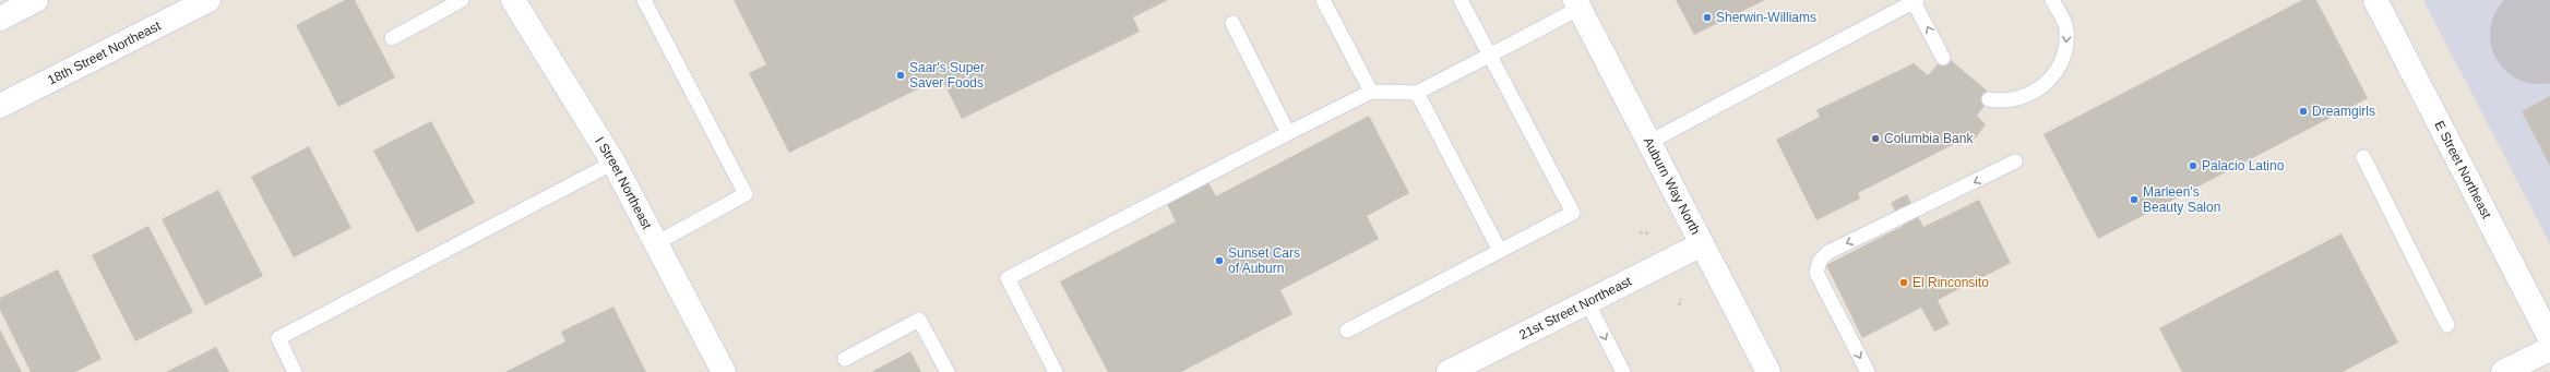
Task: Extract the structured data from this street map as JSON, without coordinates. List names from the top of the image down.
{
  "streets": {
    "street": [
      "18th Street Northeast",
      "E Street Northeast",
      "I Street Northeast",
      "Auburn Way North",
      "21st Street Northeast"
    ]
  },
  "crossings": [
    ["Auburn Way North", "21st Street Northeast"]
  ],
  "places": [
    "Sherwin-Williams",
    "Saar's Super Saver Foods",
    "Dreamgirls",
    "Columbia Bank",
    "Palacio Latino",
    "Marleen's Beauty Salon",
    "Sunset Cars of Auburn",
    "El Rinconsito"
  ]
}
